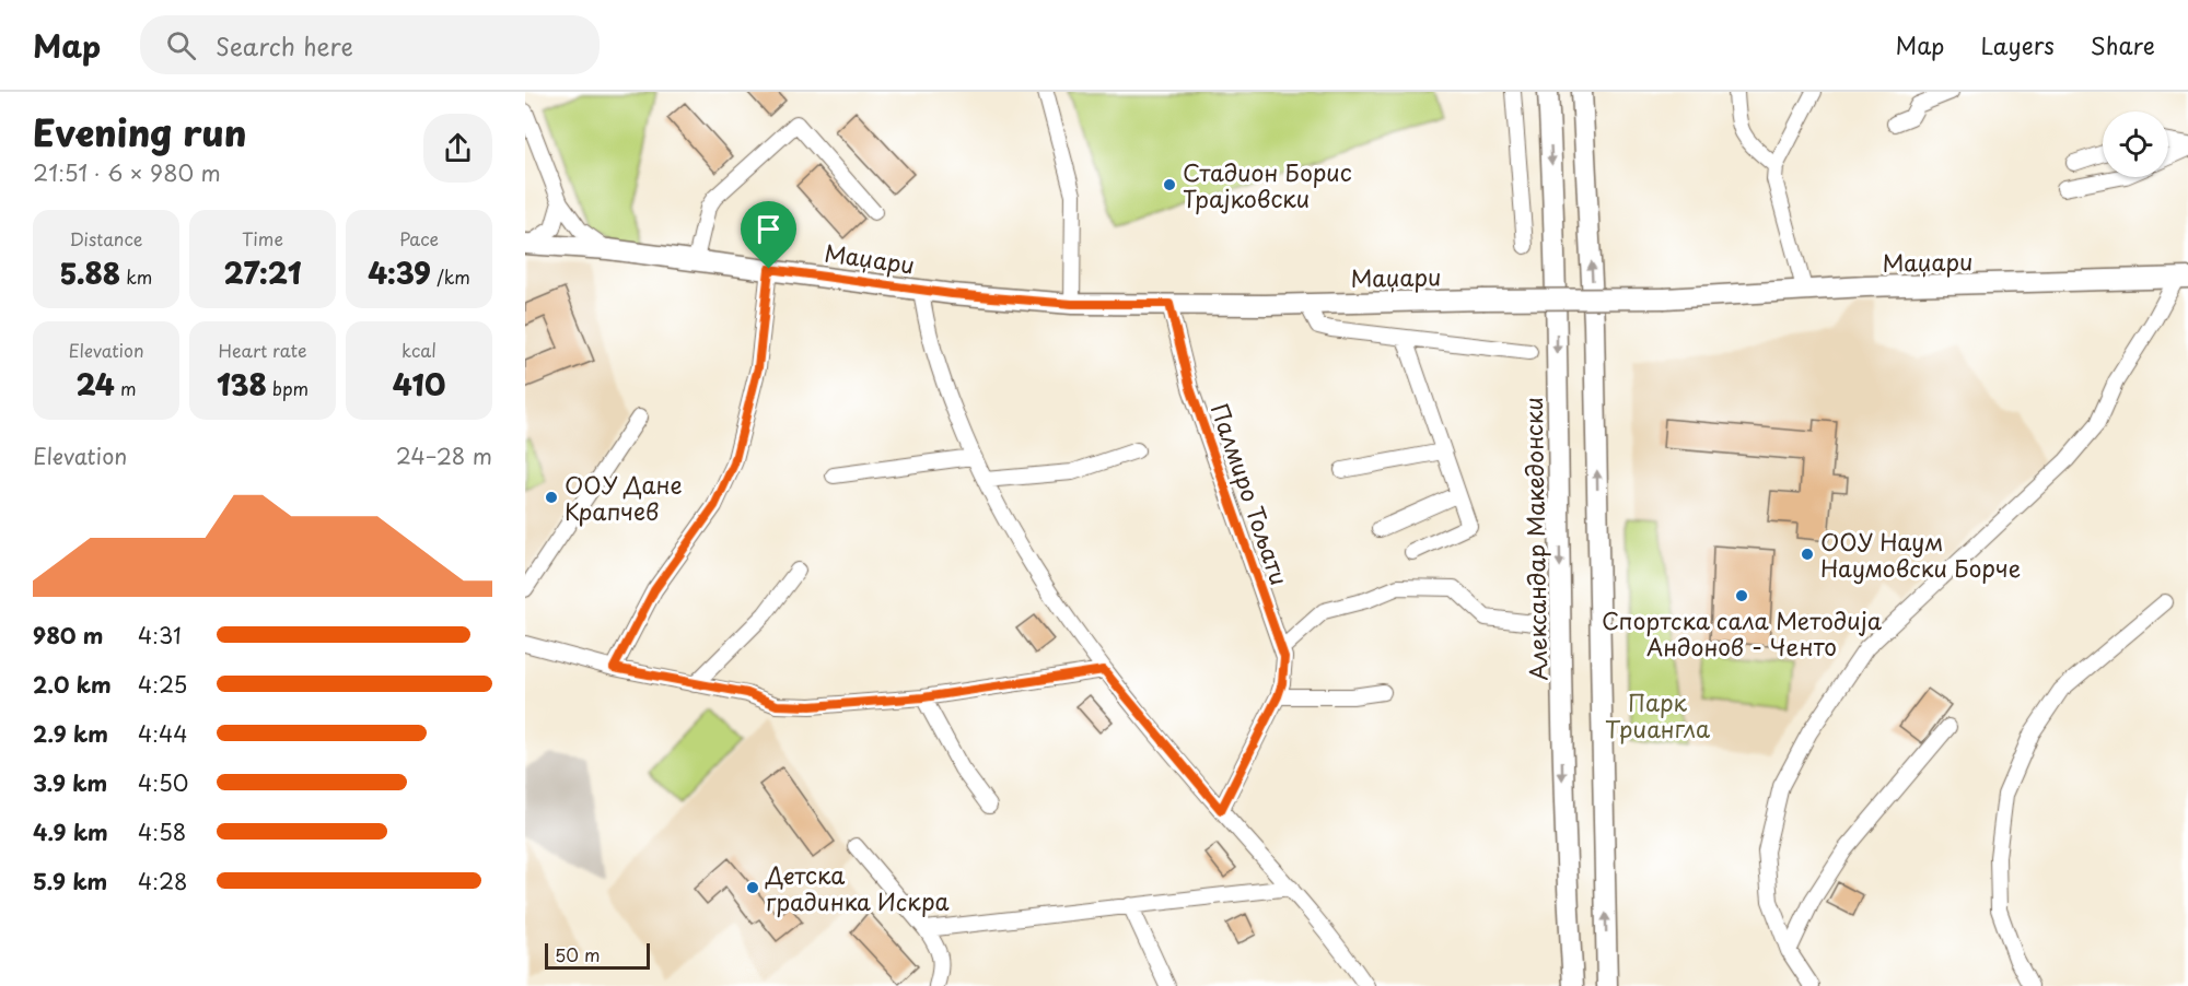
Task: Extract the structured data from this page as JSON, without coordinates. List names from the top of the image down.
{
  "streets": {
    "street": ["Маџари", "Палмиро Тољати", "Александар Македонски"]
  },
  "crossings": [
    ["Маџари", "Палмиро Тољати"]
  ],
  "parks": ["Парк Триангла"],
  "places": [
    "Стадион Борис Трајковски",
    "ООУ Дане Крапчев",
    "ООУ Наум Наумовски Борче",
    "Спортска сала Методија Андонов - Ченто",
    "Детска градинка Искра"
  ],
  "scale_bar": "50 m",
  "page": {
    "header": "Map",
    "search": "Search here",
    "nav": ["Map", "Layers", "Share"],
    "heading": ["Evening run", "21:51 · 6 × 980 m"],
    "stats": [
      ["Distance", "5.88 km"],
      ["Time", "27:21"],
      ["Pace", "4:39 /km"],
      ["Elevation", "24 m"],
      ["Heart rate", "138 bpm"],
      ["kcal", "410"]
    ],
    "chart": ["Elevation", "24–28 m"],
    "list": [
      {
        "name": "980 m",
        "note": "4:31"
      },
      {
        "name": "2.0 km",
        "note": "4:25"
      },
      {
        "name": "2.9 km",
        "note": "4:44"
      },
      {
        "name": "3.9 km",
        "note": "4:50"
      },
      {
        "name": "4.9 km",
        "note": "4:58"
      },
      {
        "name": "5.9 km",
        "note": "4:28"
      }
    ],
    "scale": "50 m"
  }
}
